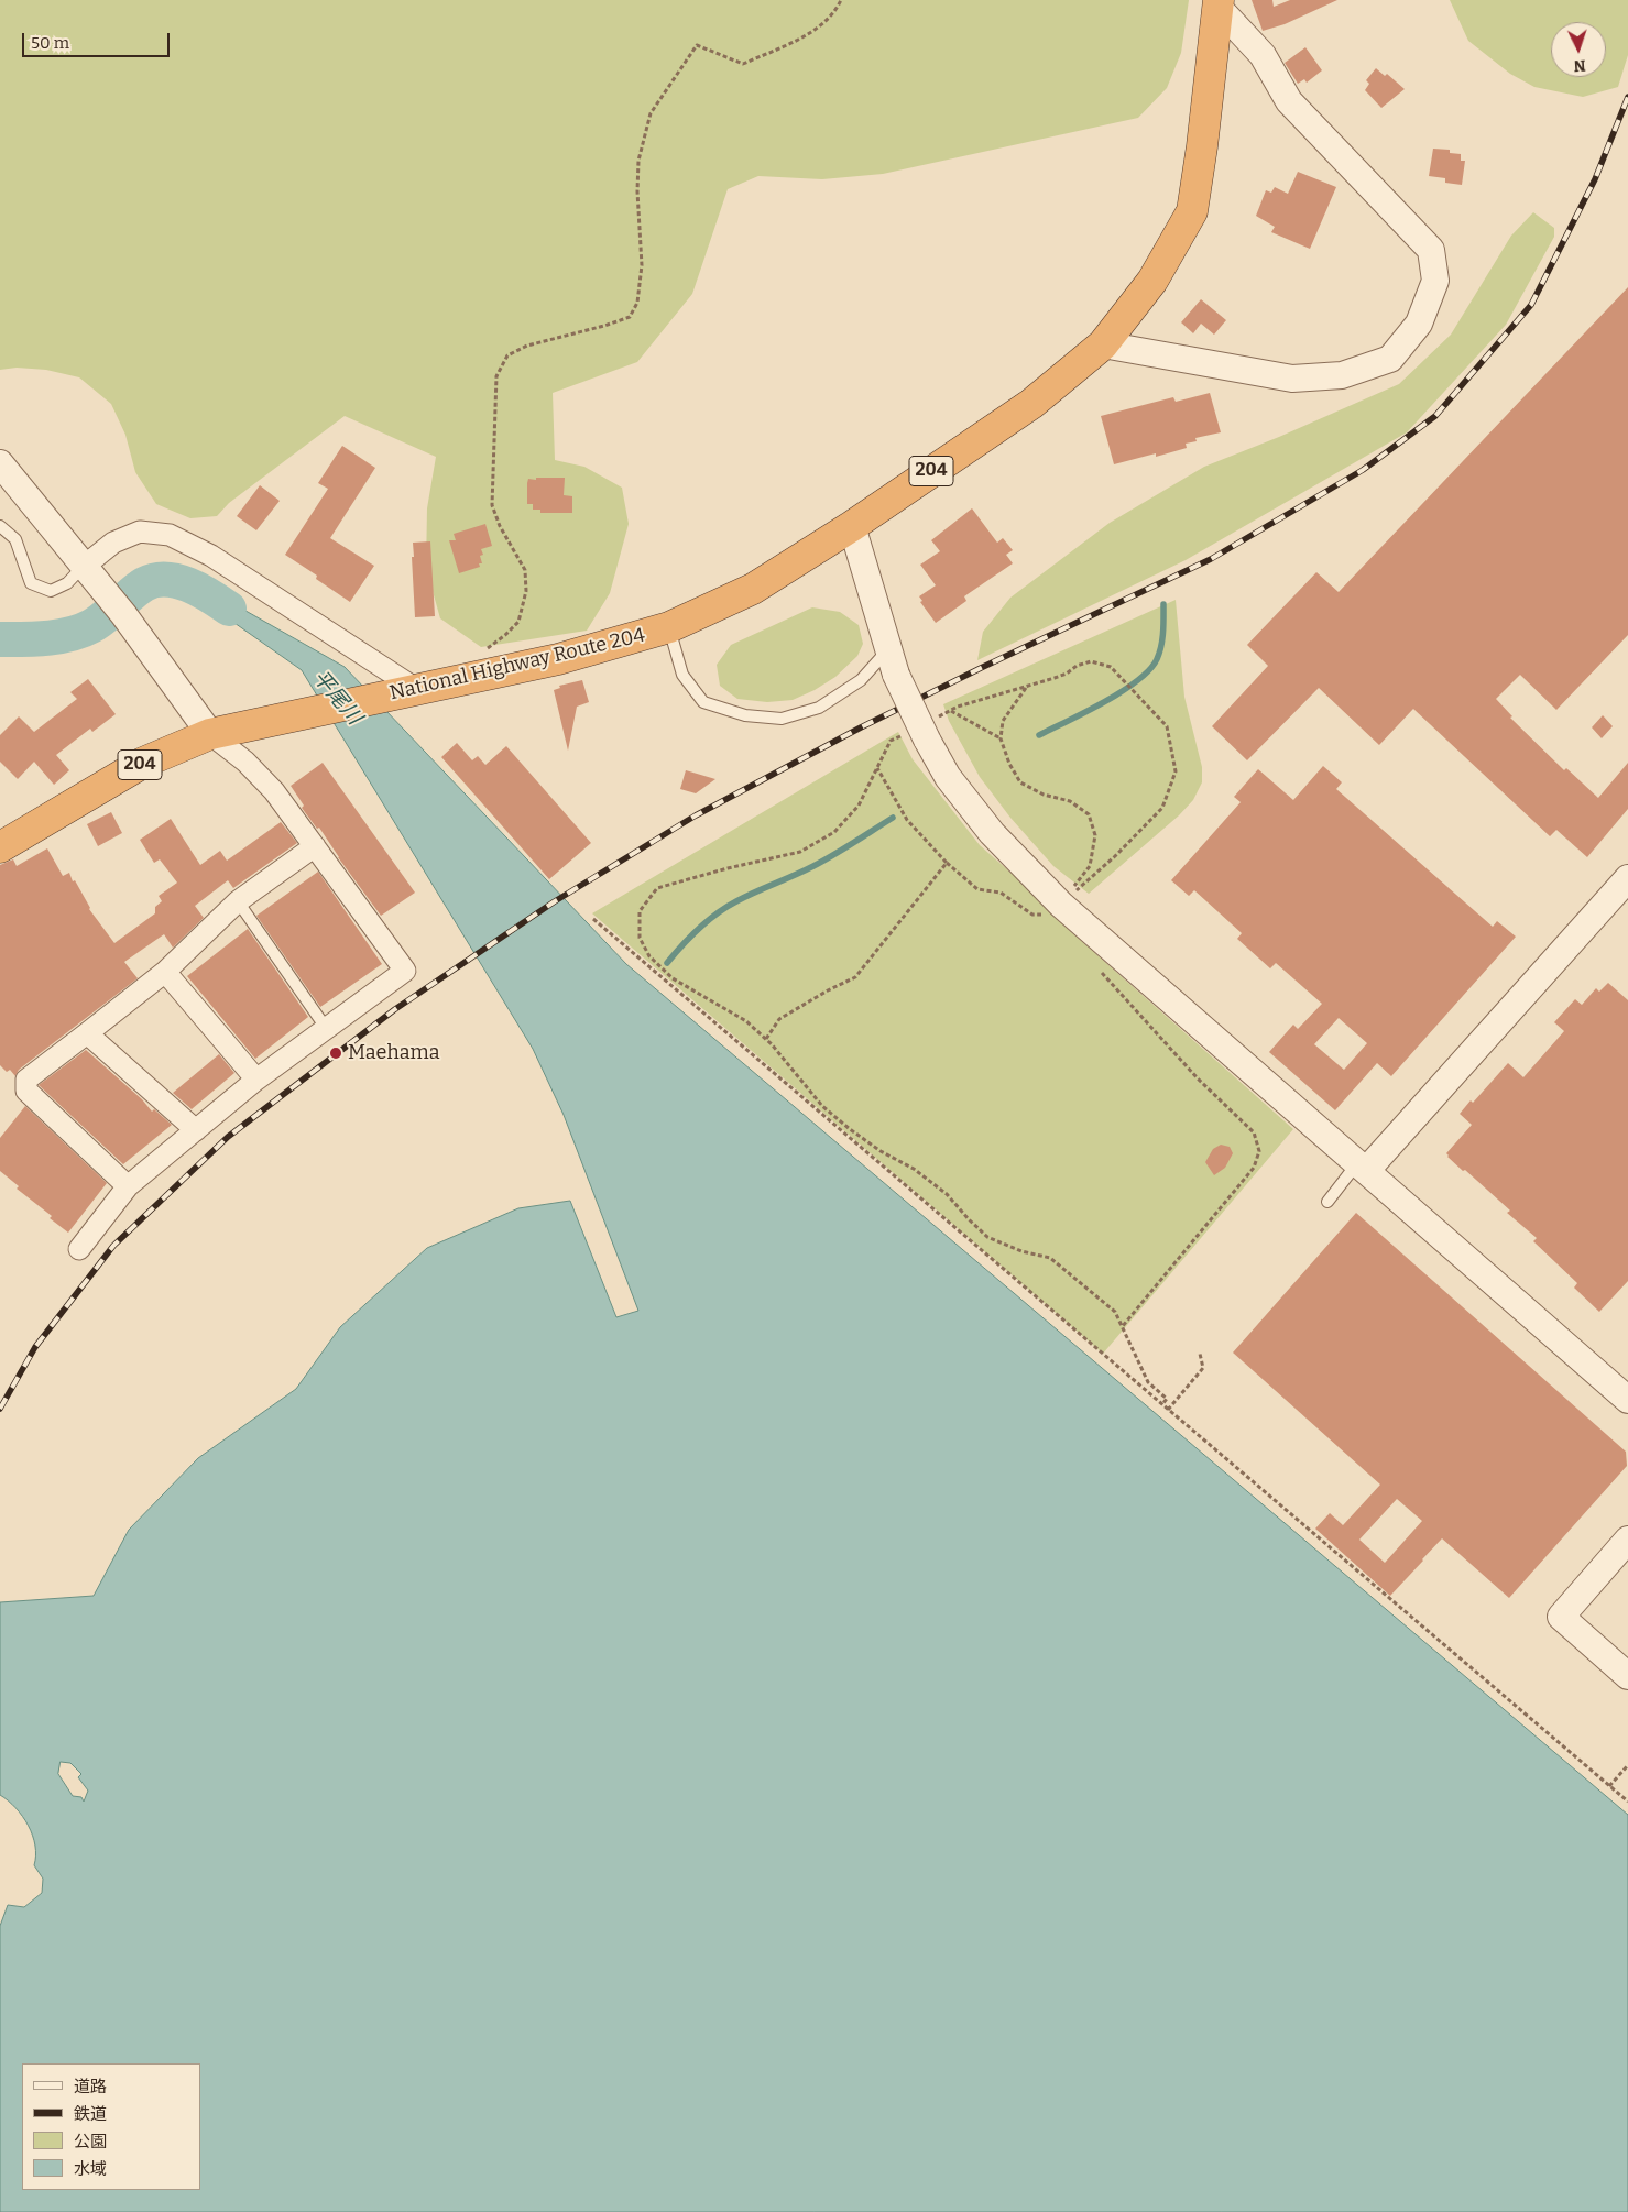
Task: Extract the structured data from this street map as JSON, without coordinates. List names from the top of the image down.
{
  "streets": {
    "highway": ["204", "National Highway Route 204"]
  },
  "water": ["平尾川"],
  "places": ["Maehama"],
  "legend": [
    "道路",
    "鉄道",
    "公園",
    "水域"
  ],
  "scale_bar": "50 m",
  "north": "bottom"
}
